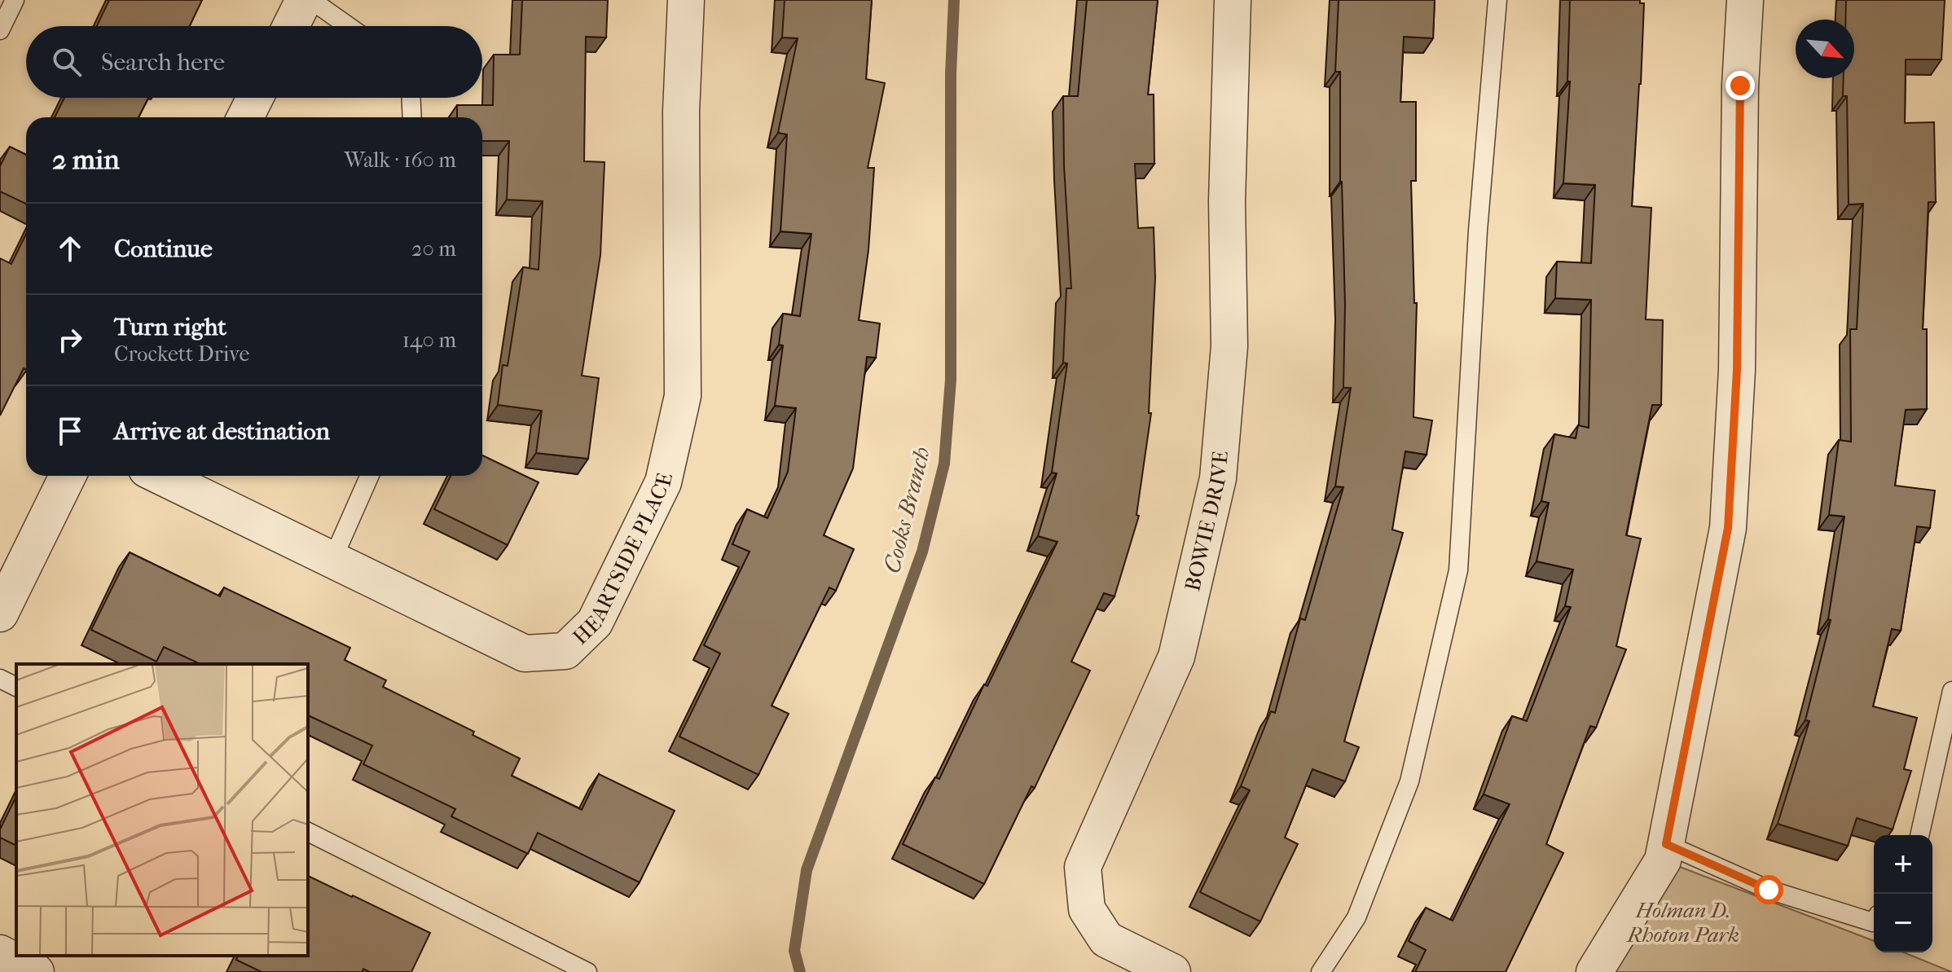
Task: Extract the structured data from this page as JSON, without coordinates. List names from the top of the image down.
{
  "streets": {
    "street": ["BOWIE DRIVE", "HEARTSIDE PLACE"]
  },
  "water": ["Cooks Branch"],
  "parks": ["Holman D. Rhoton Park"],
  "north": "bottom right",
  "page": {
    "search": "Search here",
    "heading": ["2 min", "Walk · 160 m"],
    "list": [
      ["Continue", "20 m"],
      ["Turn right", "Crockett Drive", "140 m"],
      "Arrive at destination"
    ],
    "map_buttons": ["+", "−"]
  }
}
